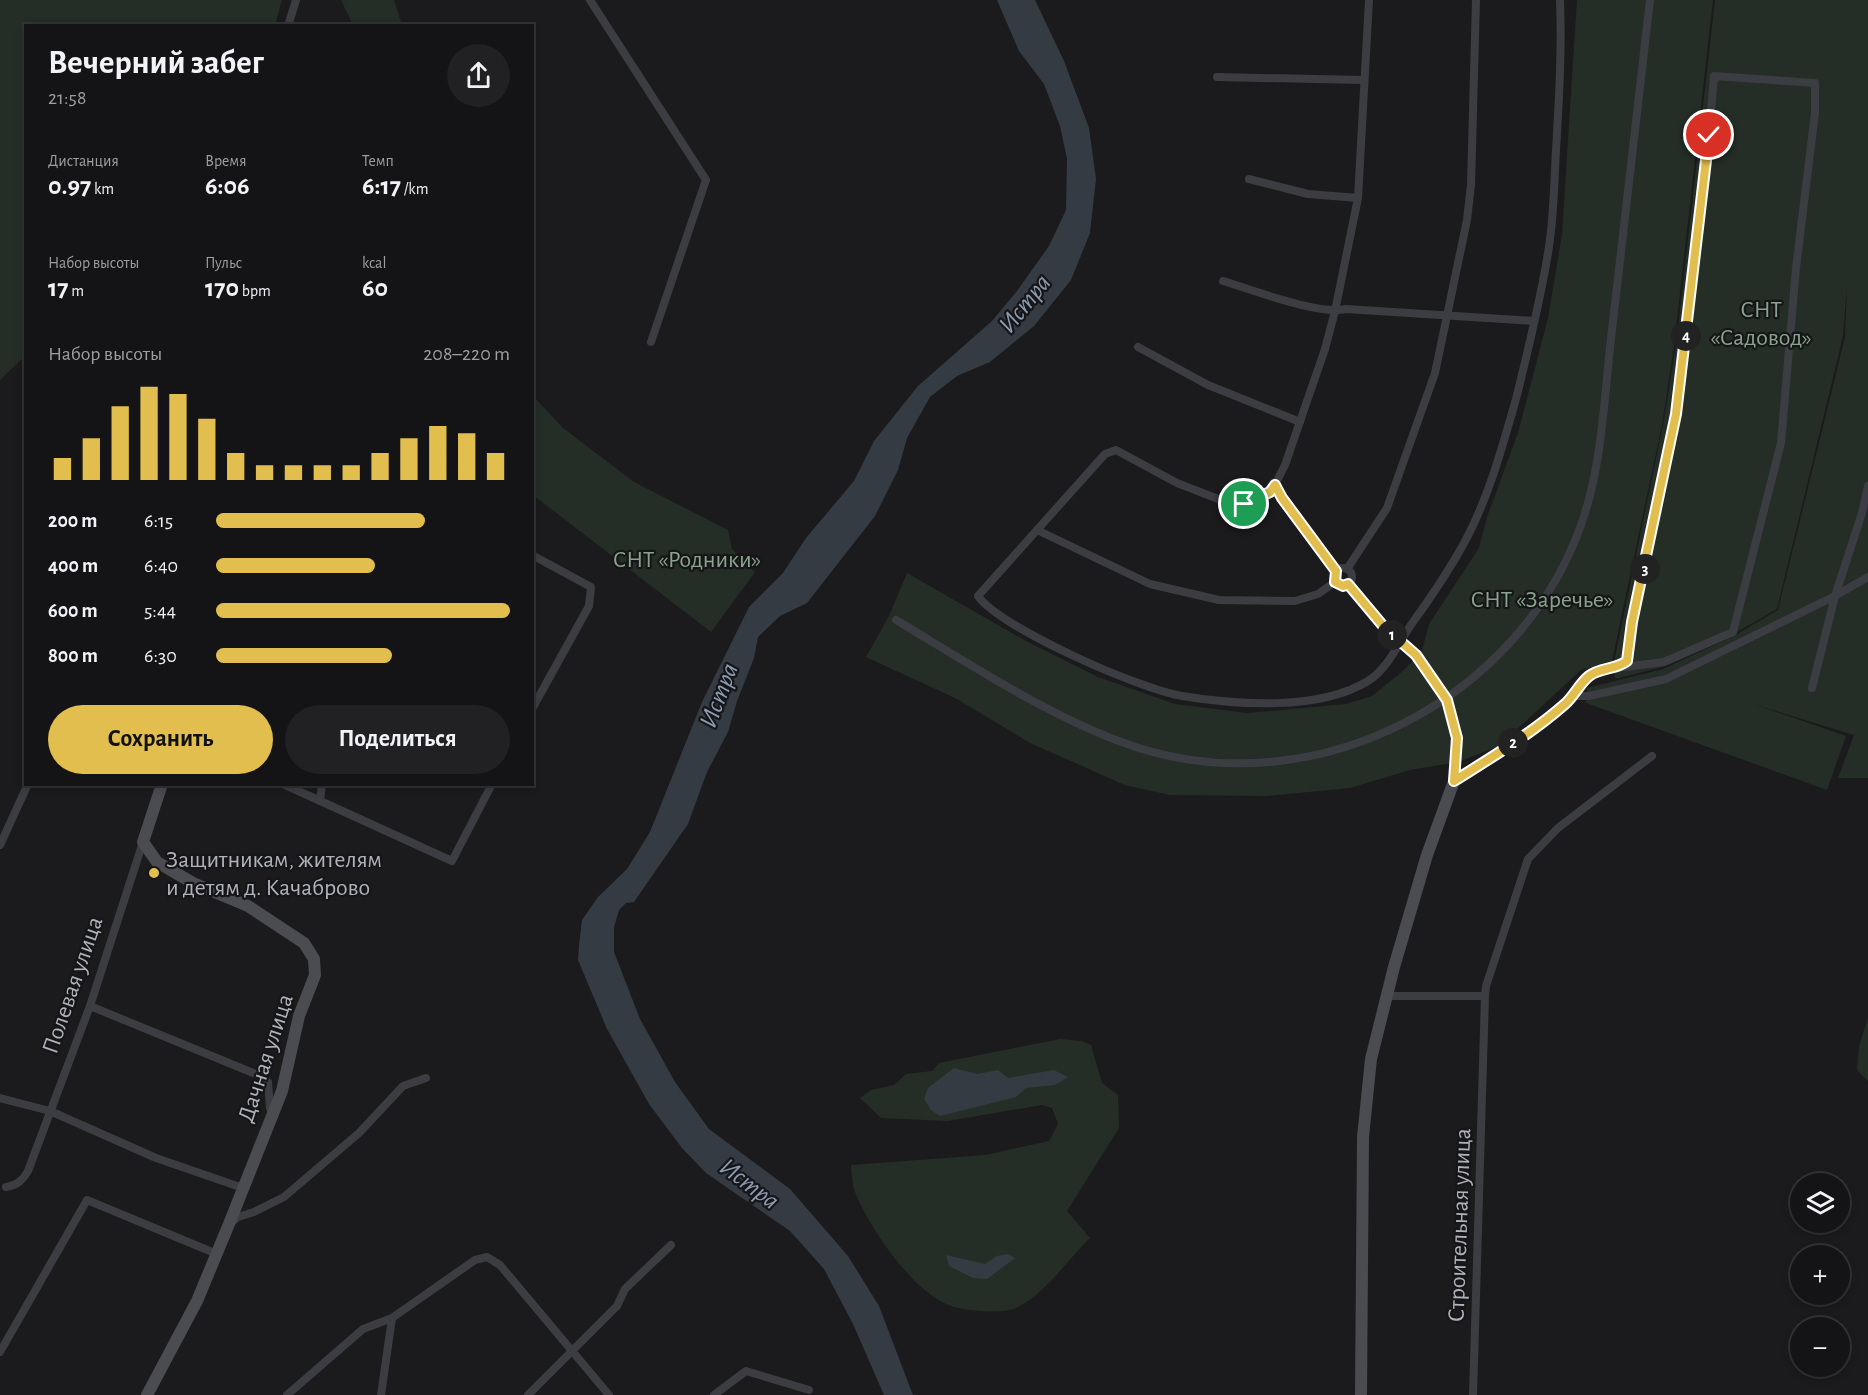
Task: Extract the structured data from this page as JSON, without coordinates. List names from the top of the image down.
{
  "streets": {
    "street": ["Полевая улица", "Дачная улица", "Строительная улица"]
  },
  "crossings": [
    ["Полевая улица", "Дачная улица"]
  ],
  "water": ["Истра"],
  "parks": ["СНТ «Садовод»", "СНТ «Родники»", "СНТ «Заречье»"],
  "places": ["Защитникам, жителям и детям д. Качаброво"],
  "page": {
    "heading": ["Вечерний забег", "21:58"],
    "stats": [
      ["Дистанция", "0.97 km"],
      ["Время", "6:06"],
      ["Темп", "6:17 /km"],
      ["Набор высоты", "17 m"],
      ["Пульс", "170 bpm"],
      ["kcal", "60"]
    ],
    "pins": [
      "4",
      "3",
      "1",
      "2"
    ],
    "chart": ["Набор высоты", "208–220 m"],
    "list": [
      {
        "name": "200 m",
        "note": "6:15"
      },
      {
        "name": "400 m",
        "note": "6:40"
      },
      {
        "name": "600 m",
        "note": "5:44"
      },
      {
        "name": "800 m",
        "note": "6:30"
      }
    ],
    "buttons": ["Сохранить", "Поделиться"],
    "map_buttons": ["+", "−"]
  }
}
